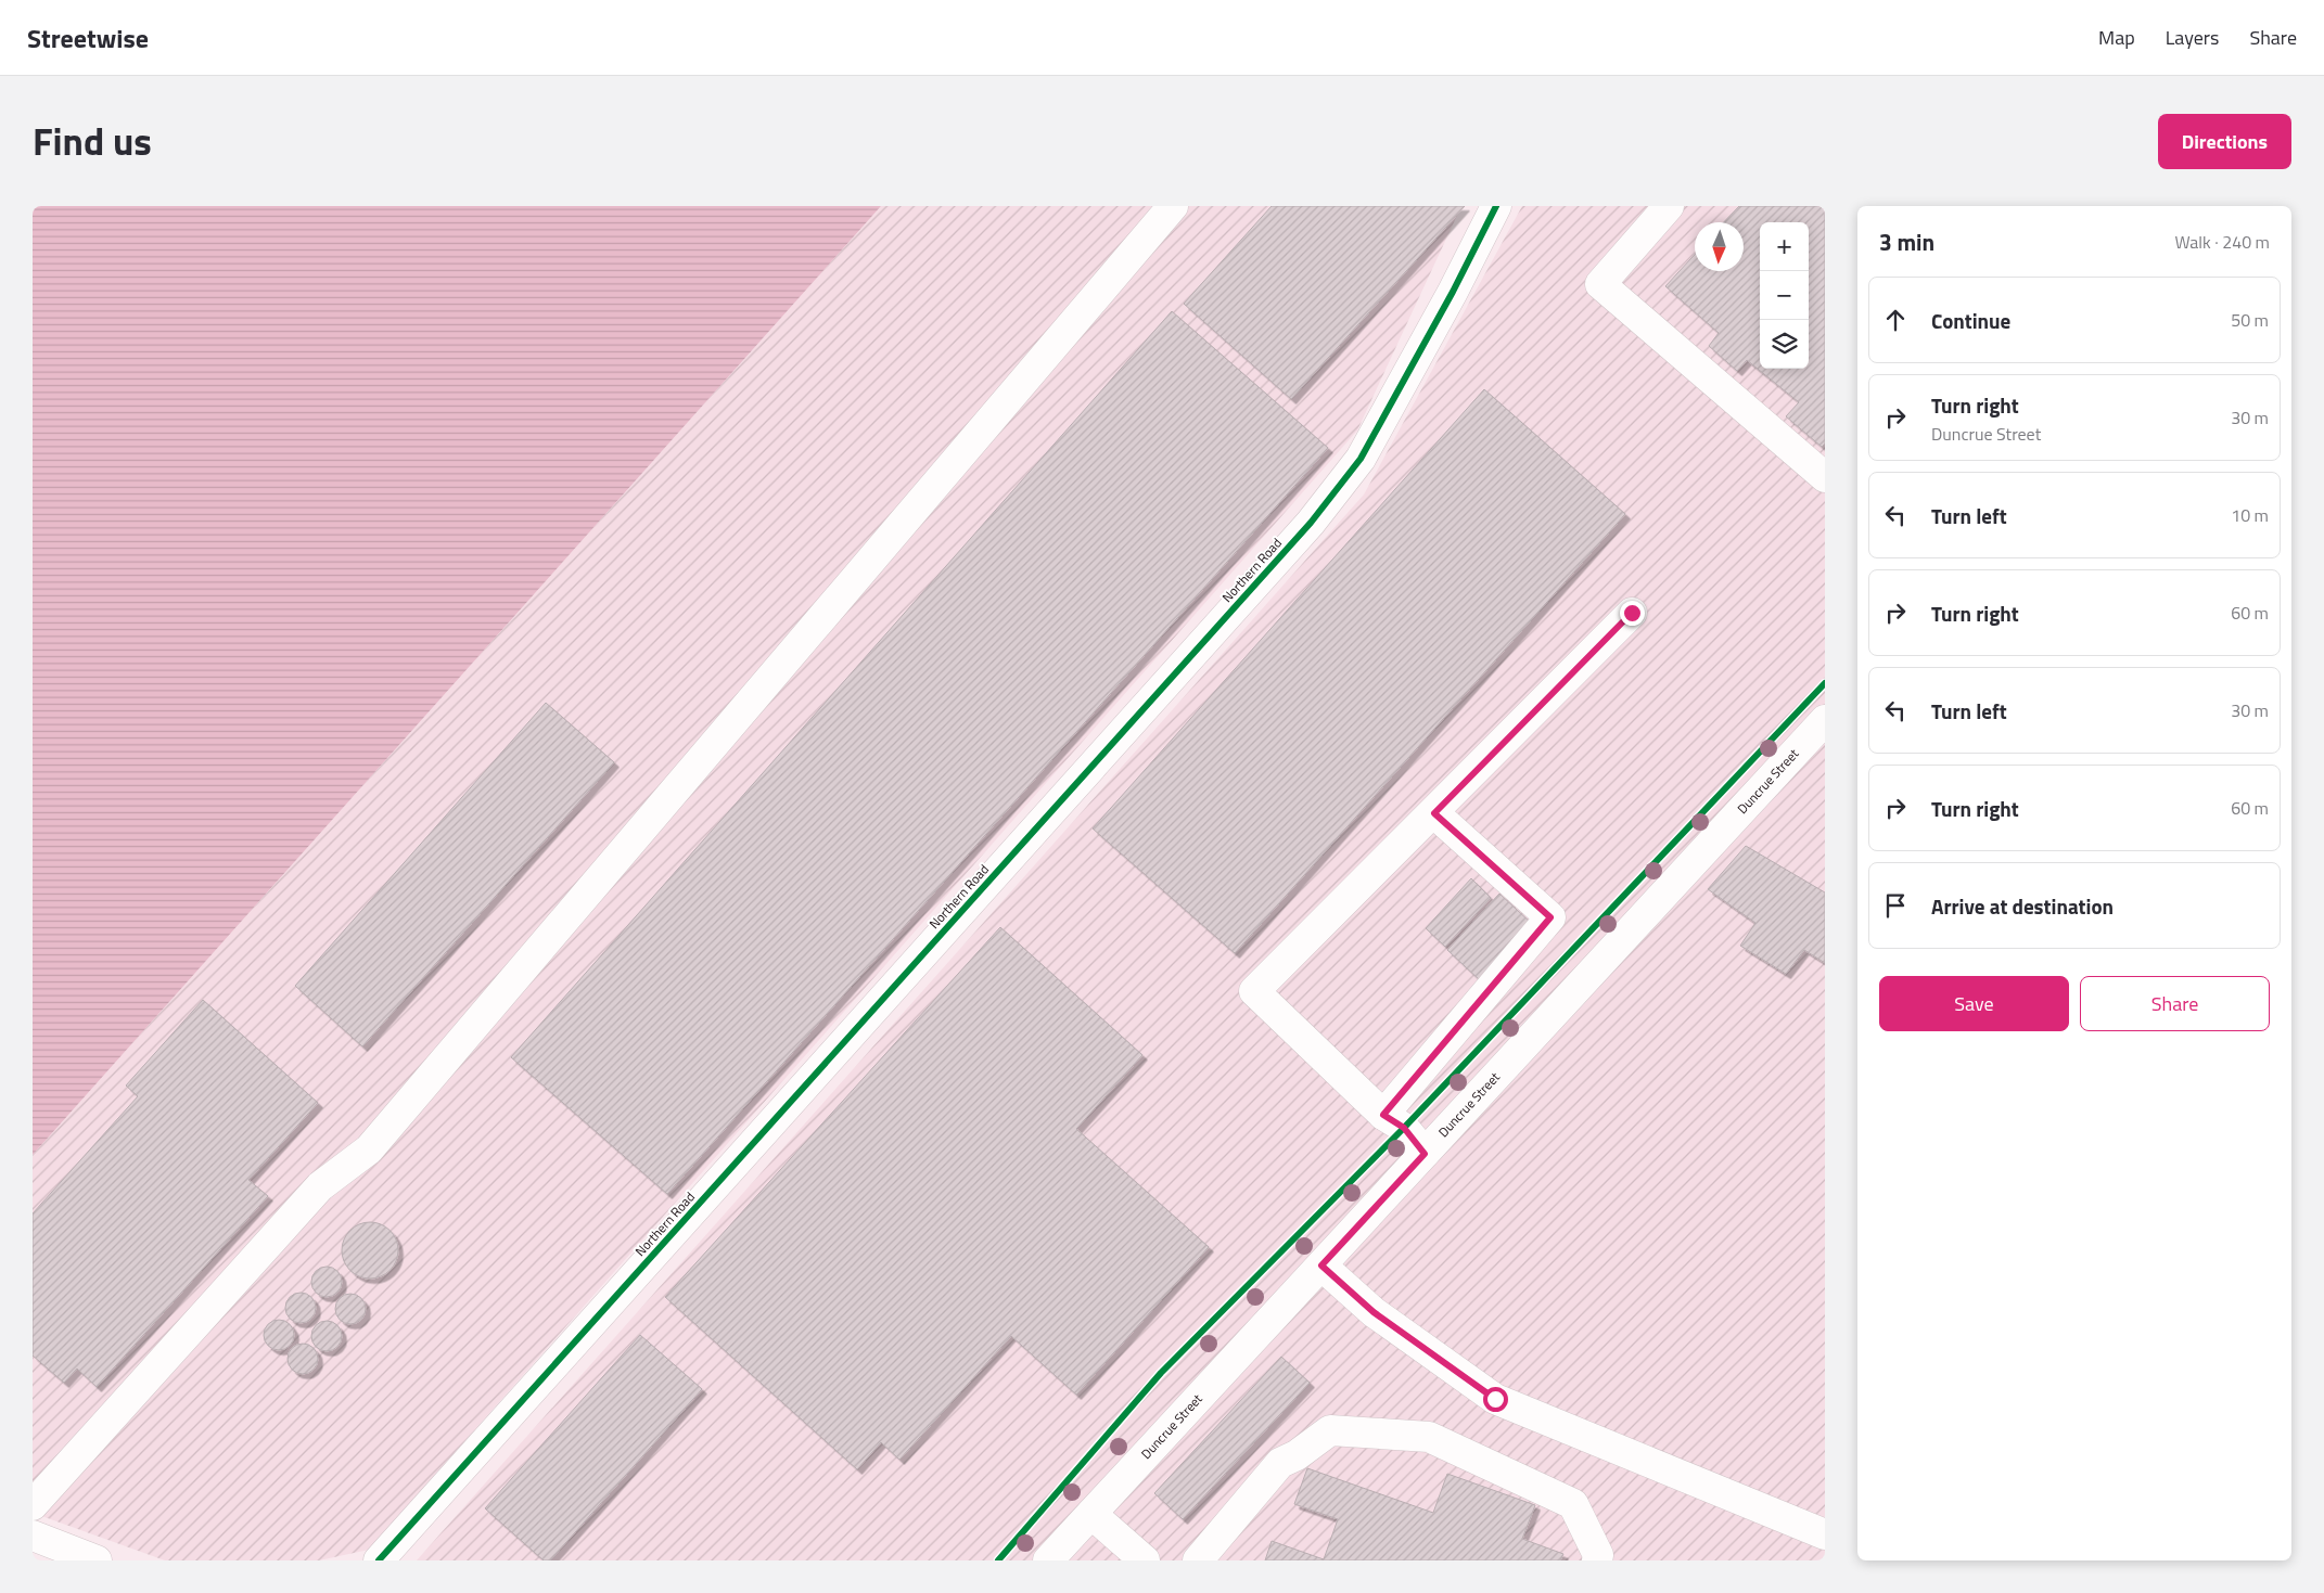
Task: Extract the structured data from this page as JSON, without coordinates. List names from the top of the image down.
{
  "streets": {
    "street": ["Northern Road", "Duncrue Street"]
  },
  "north": "bottom",
  "page": {
    "header": "Streetwise",
    "nav": ["Map", "Layers", "Share"],
    "title": "Find us",
    "buttons": [
      "Directions",
      ["Save", "Share"]
    ],
    "heading": ["3 min", "Walk · 240 m"],
    "map_buttons": ["+", "−"],
    "list": [
      ["Continue", "50 m"],
      ["Turn right", "Duncrue Street", "30 m"],
      ["Turn left", "10 m"],
      ["Turn right", "60 m"],
      ["Turn left", "30 m"],
      ["Turn right", "60 m"],
      "Arrive at destination"
    ]
  }
}
